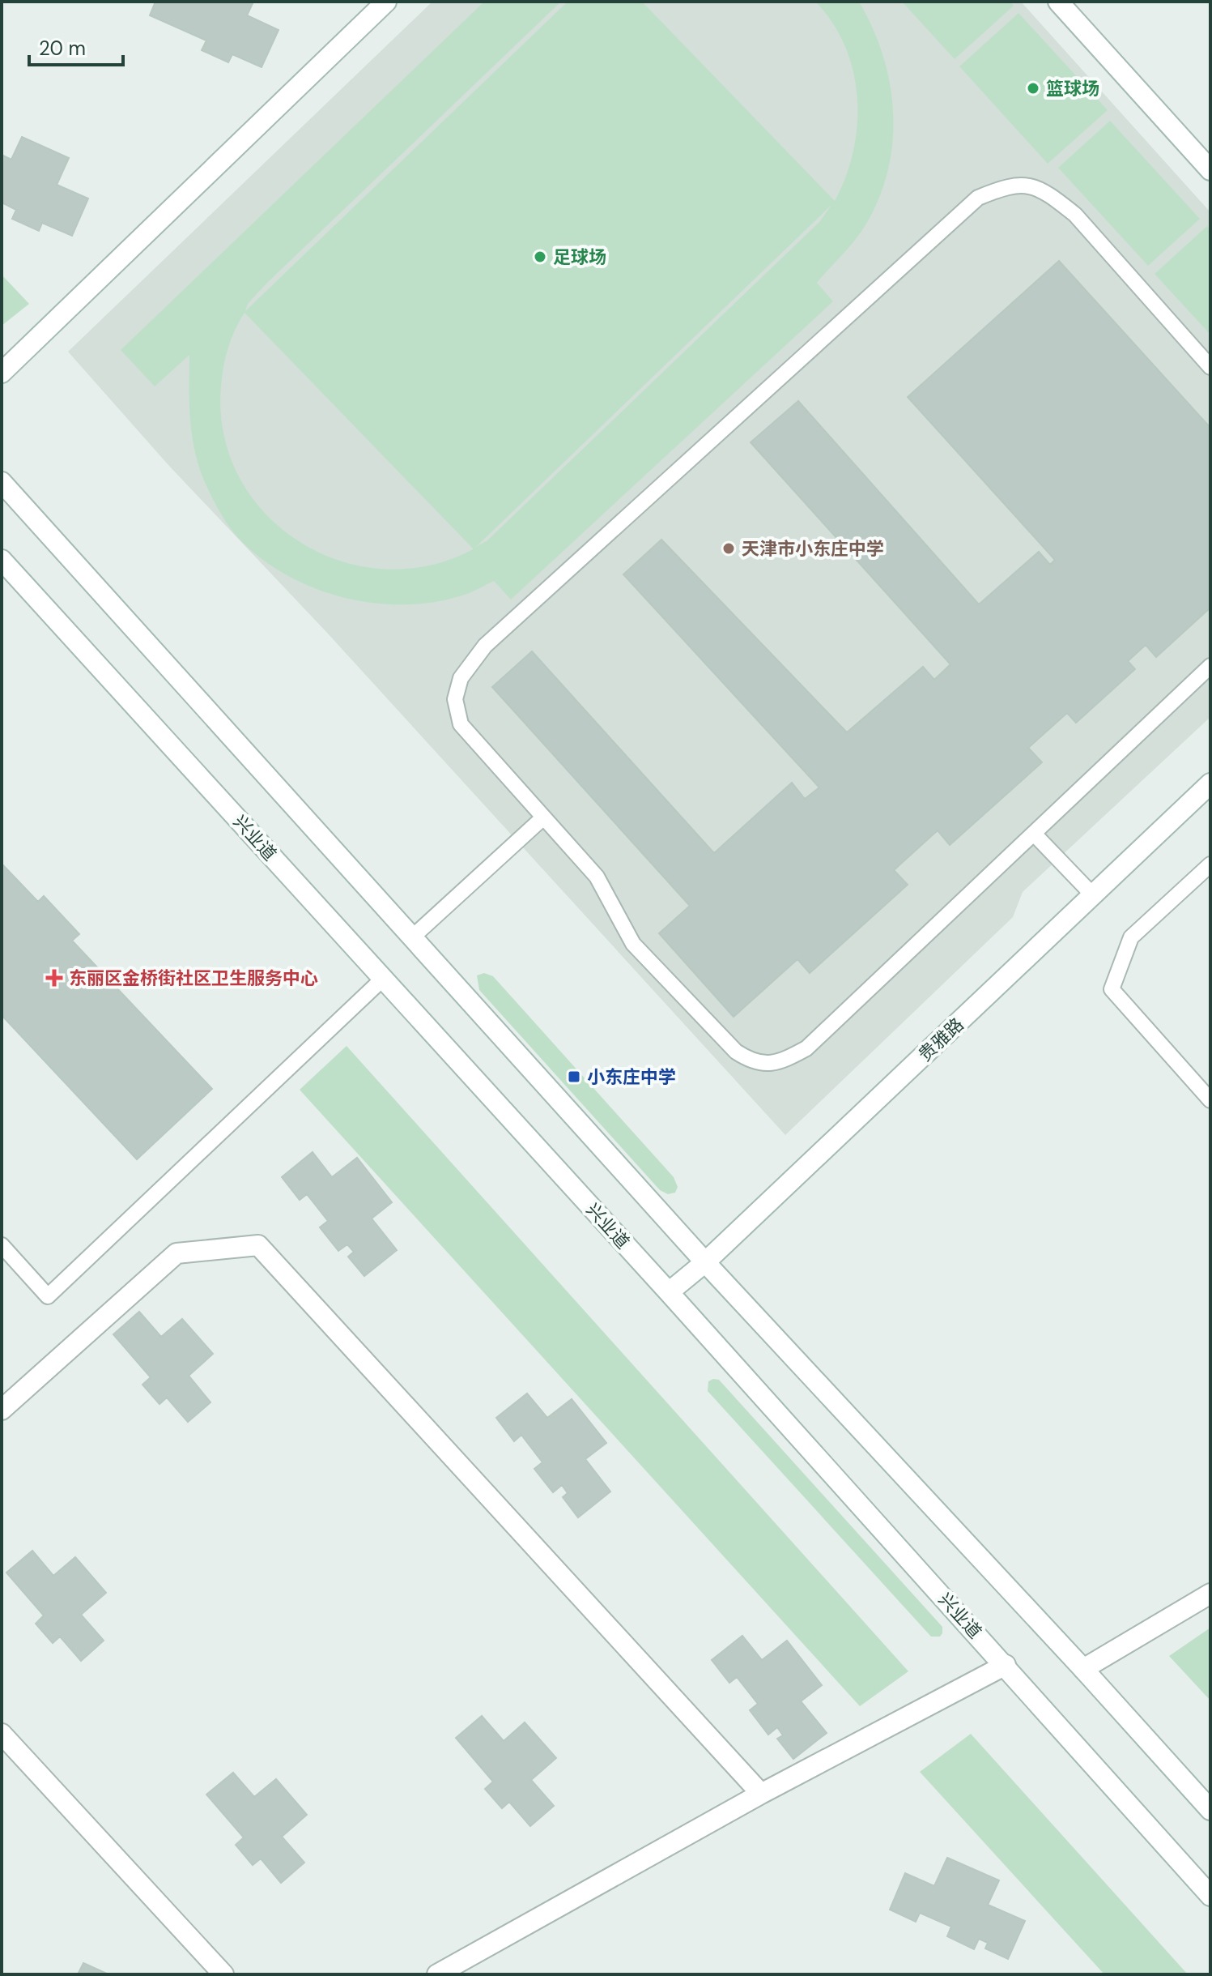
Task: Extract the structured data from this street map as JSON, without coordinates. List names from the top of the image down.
{
  "streets": {
    "street": ["兴业道", "贵雅路"]
  },
  "crossings": [
    ["兴业道", "贵雅路"]
  ],
  "places": {
    "other": ["篮球场", "足球场", "天津市小东庄中学"],
    "health": ["东丽区金桥街社区卫生服务中心"],
    "transit": ["小东庄中学"]
  },
  "scale_bar": "20 m"
}
